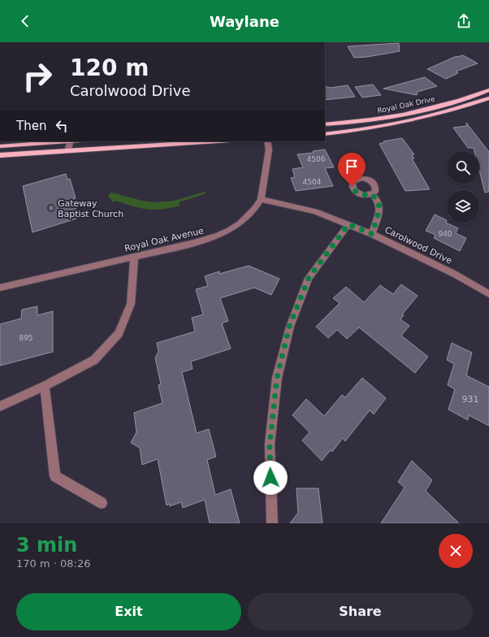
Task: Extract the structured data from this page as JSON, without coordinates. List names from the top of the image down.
{
  "streets": {
    "main road": ["Royal Oak Drive"],
    "street": ["Royal Oak Avenue", "Carolwood Drive"]
  },
  "crossings": [
    ["Royal Oak Avenue", "Carolwood Drive"]
  ],
  "places": ["Gateway Baptist Church"],
  "house_numbers": [
    "4506",
    "4504",
    "940",
    "895",
    "931"
  ],
  "page": {
    "header": "Waylane",
    "turn": ["120 m", "Carolwood Drive"],
    "then": "Then",
    "heading": ["3 min", "170 m · 08:26"],
    "buttons": ["Exit", "Share"]
  }
}
